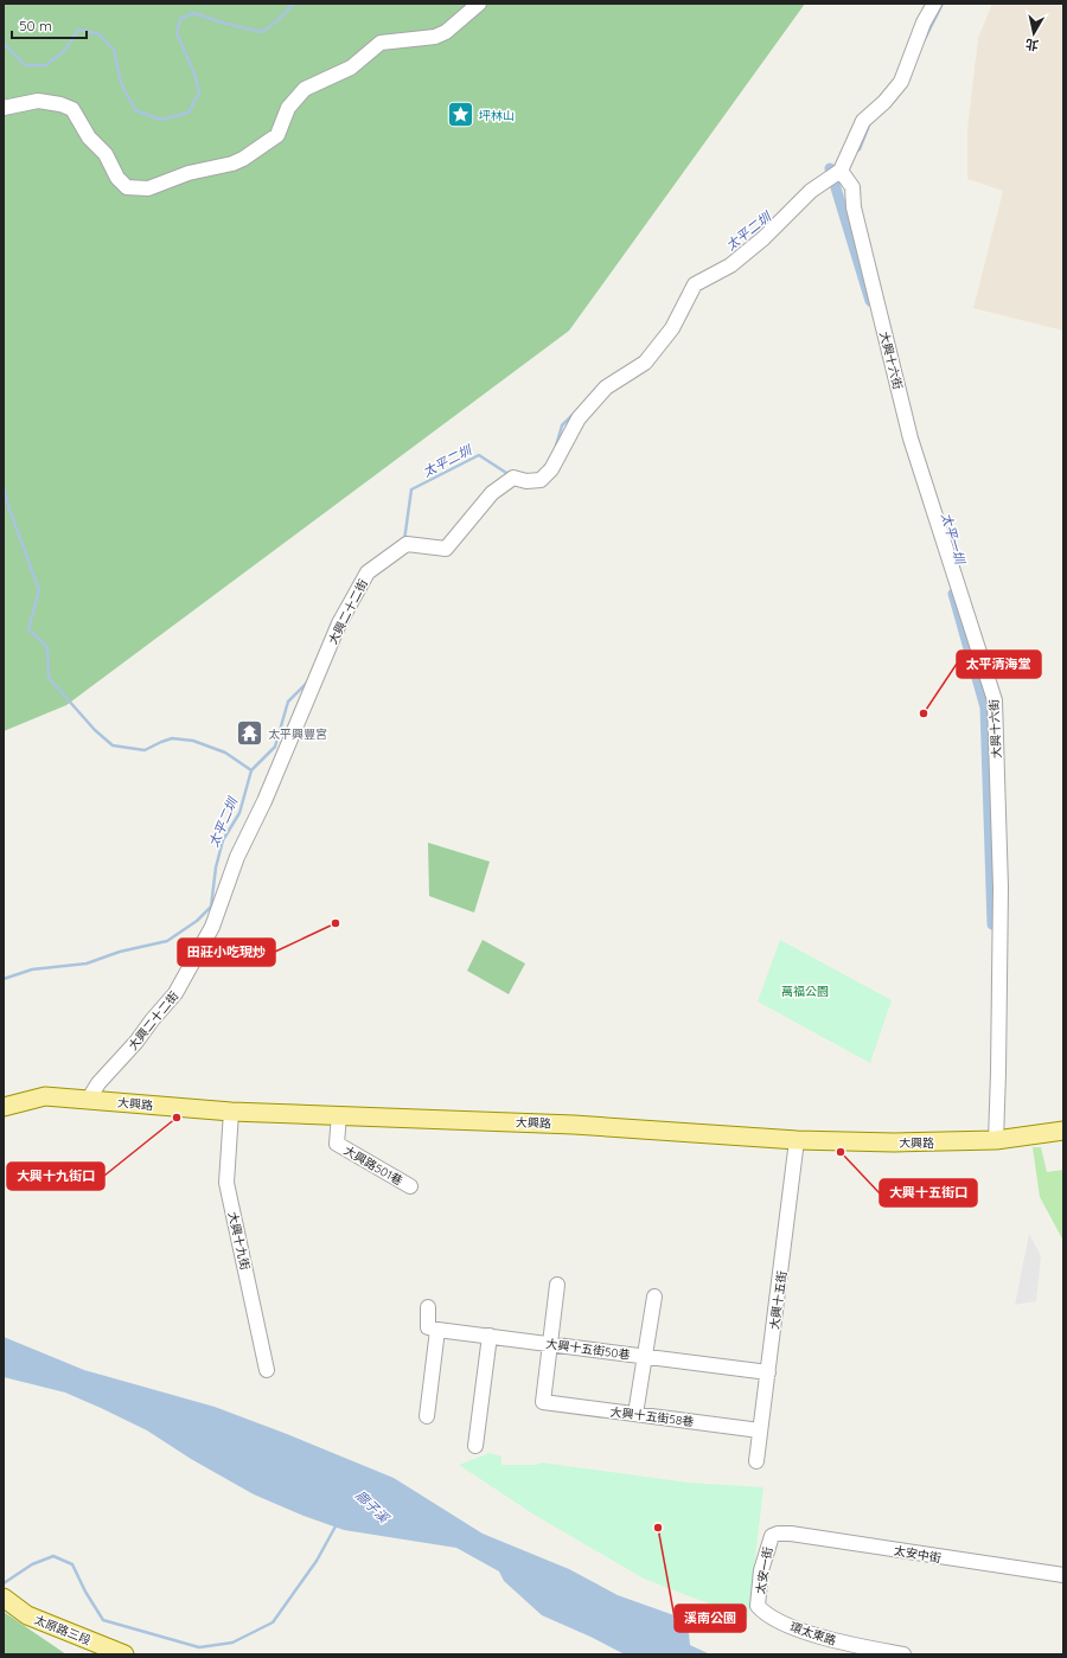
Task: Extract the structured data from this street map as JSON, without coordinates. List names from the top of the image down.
{
  "streets": {
    "main road": ["大興路", "太原路三段"],
    "street": [
      "大興十六街",
      "大興二十二街",
      "大興路501巷",
      "大興十九街",
      "大興十五街",
      "大興十五街50巷",
      "大興十五街58巷",
      "太安中街",
      "太安一街",
      "環太東路"
    ]
  },
  "crossings": [
    ["大興十六街", "大興二十二街"],
    ["大興十六街", "大興路"],
    ["大興二十二街", "大興路"],
    ["大興路", "大興路501巷"],
    ["大興路", "大興十九街"],
    ["大興路", "大興十五街"],
    ["大興十五街", "大興十五街50巷"],
    ["大興十五街", "大興十五街58巷"],
    ["大興十五街50巷", "大興十五街58巷"],
    ["太安中街", "太安一街"],
    ["太安一街", "環太東路"]
  ],
  "water": ["太平二圳", "太平一圳", "廍子溪"],
  "parks": ["萬福公園"],
  "places": {
    "place": ["坪林山"],
    "other": [
      "太平清海堂",
      "田莊小吃現炒",
      "大興十九街口",
      "大興十五街口",
      "溪南公園"
    ],
    "temple": ["太平興豐宮"]
  },
  "scale_bar": "50 m",
  "north": "bottom"
}
